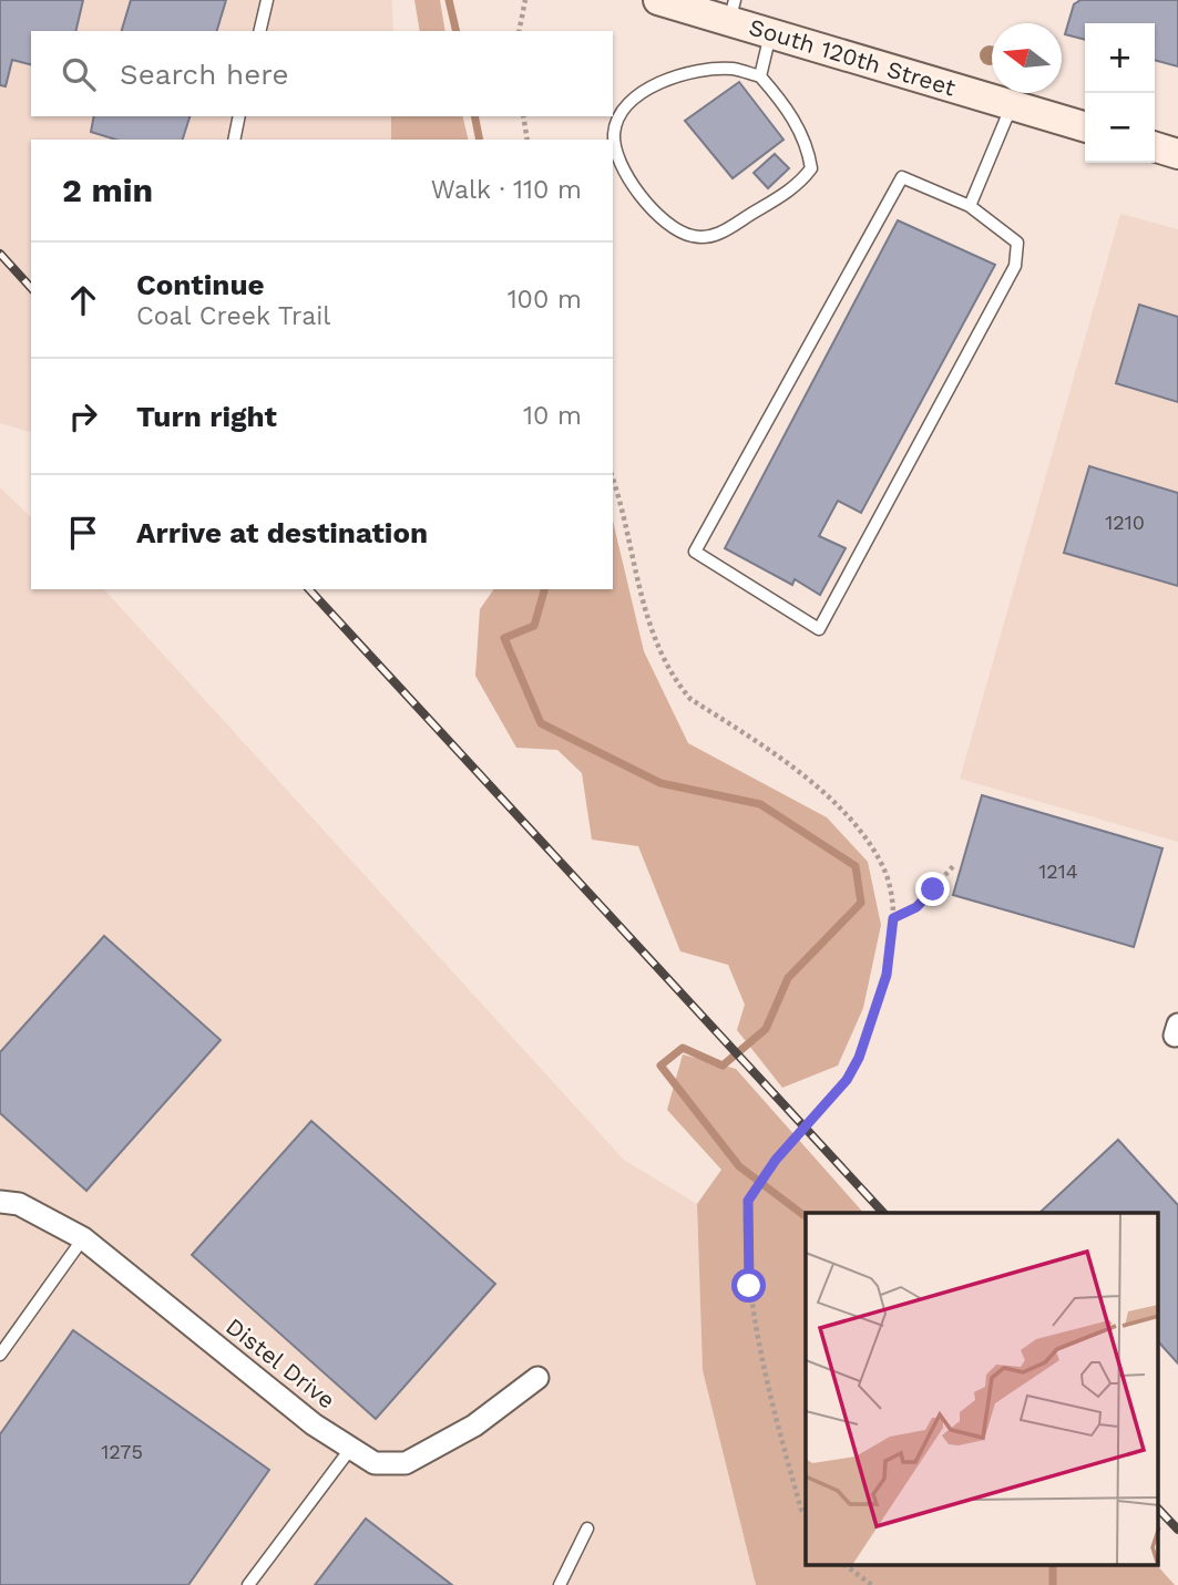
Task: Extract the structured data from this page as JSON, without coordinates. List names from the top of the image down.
{
  "streets": {
    "main road": ["South 120th Street"],
    "street": ["Distel Drive"]
  },
  "house_numbers": ["1210", "1214", "1275"],
  "north": "left",
  "page": {
    "map_buttons": ["+", "−"],
    "search": "Search here",
    "heading": ["2 min", "Walk · 110 m"],
    "list": [
      ["Continue", "Coal Creek Trail", "100 m"],
      ["Turn right", "10 m"],
      "Arrive at destination"
    ]
  }
}
